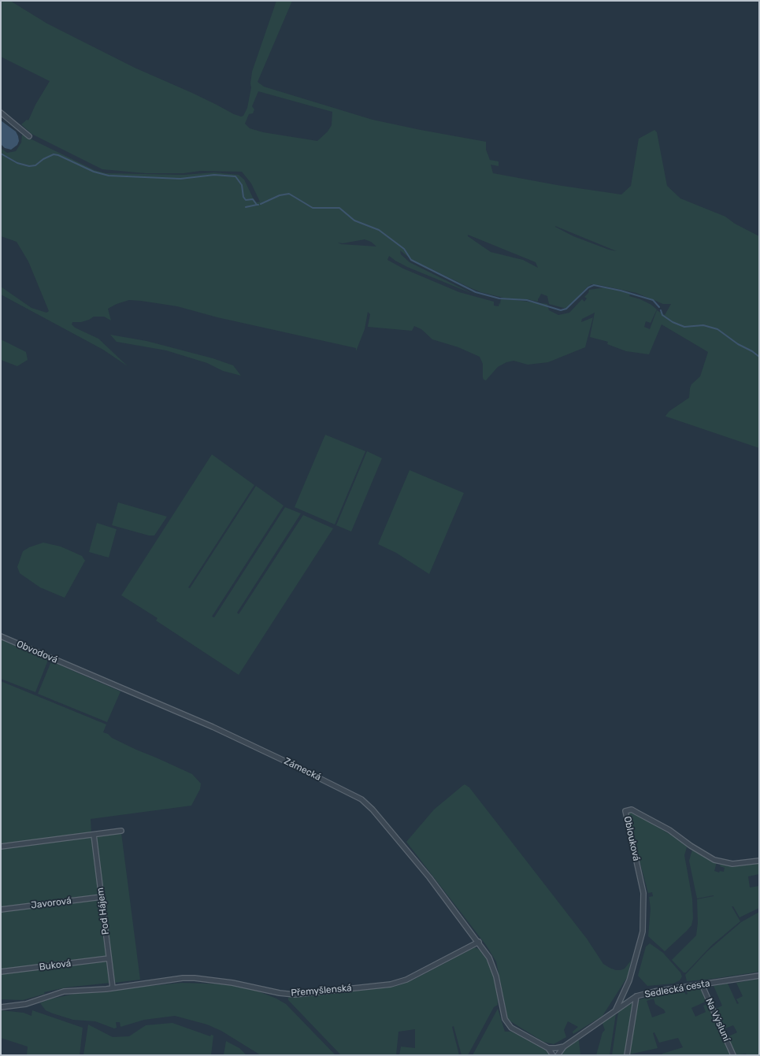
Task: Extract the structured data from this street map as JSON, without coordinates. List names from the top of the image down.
{
  "streets": {
    "street": [
      "Obvodová",
      "Zámecká",
      "Oblouková",
      "Javorová",
      "Pod Hájem",
      "Buková",
      "Sedlecká cesta",
      "Přemyšlenská",
      "Na Výsluní"
    ]
  },
  "crossings": [
    ["Obvodová", "Zámecká"],
    ["Zámecká", "Přemyšlenská"],
    ["Oblouková", "Sedlecká cesta"],
    ["Javorová", "Pod Hájem"],
    ["Pod Hájem", "Buková"],
    ["Pod Hájem", "Přemyšlenská"],
    ["Sedlecká cesta", "Na Výsluní"]
  ]
}
